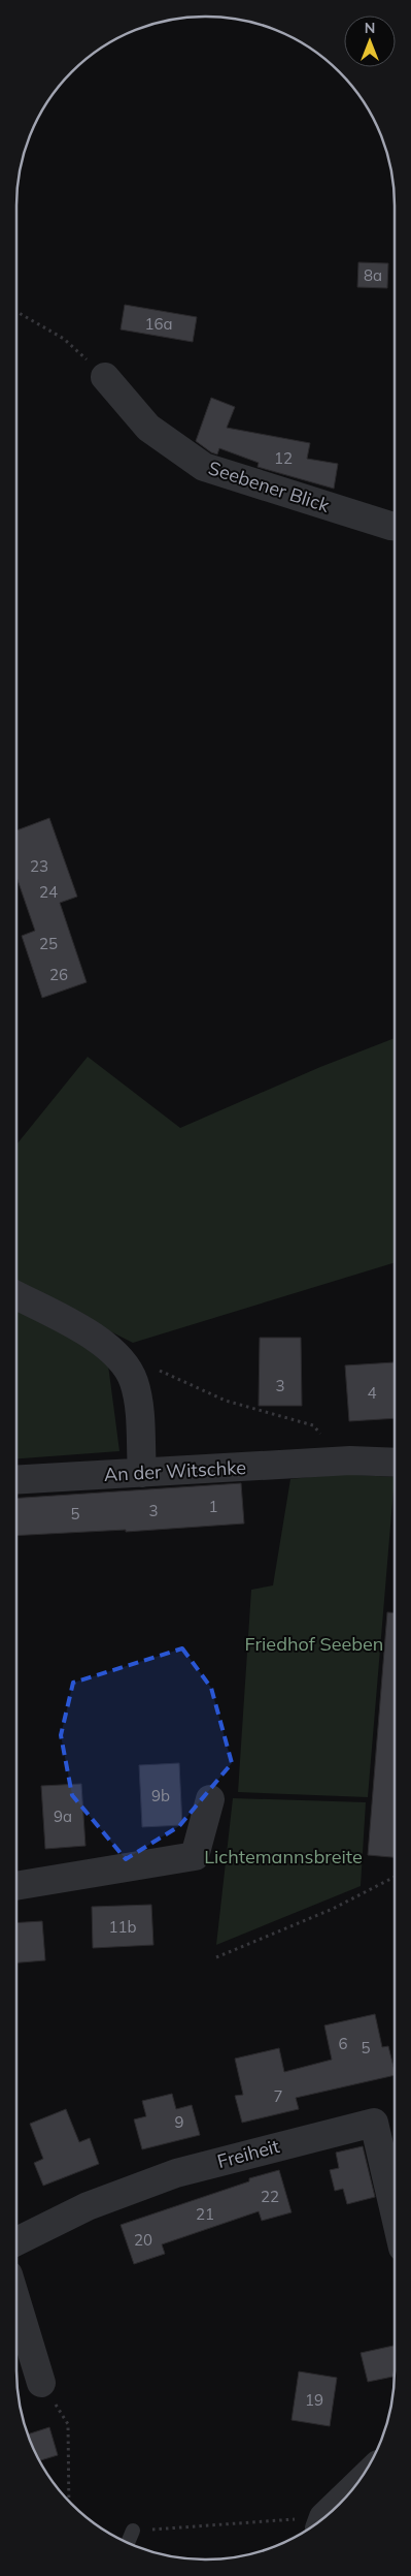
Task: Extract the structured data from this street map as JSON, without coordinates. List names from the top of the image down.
{
  "streets": {
    "street": ["Seebener Blick", "An der Witschke", "Freiheit"]
  },
  "parks": ["Friedhof Seeben", "Lichtemannsbreite"],
  "house_numbers": [
    "8a",
    "16a",
    "12",
    "23",
    "24",
    "25",
    "26",
    "3",
    "4",
    "1",
    "3",
    "5",
    "9b",
    "9a",
    "11b",
    "6",
    "5",
    "7",
    "9",
    "22",
    "21",
    "20",
    "19"
  ],
  "north": "top"
}
